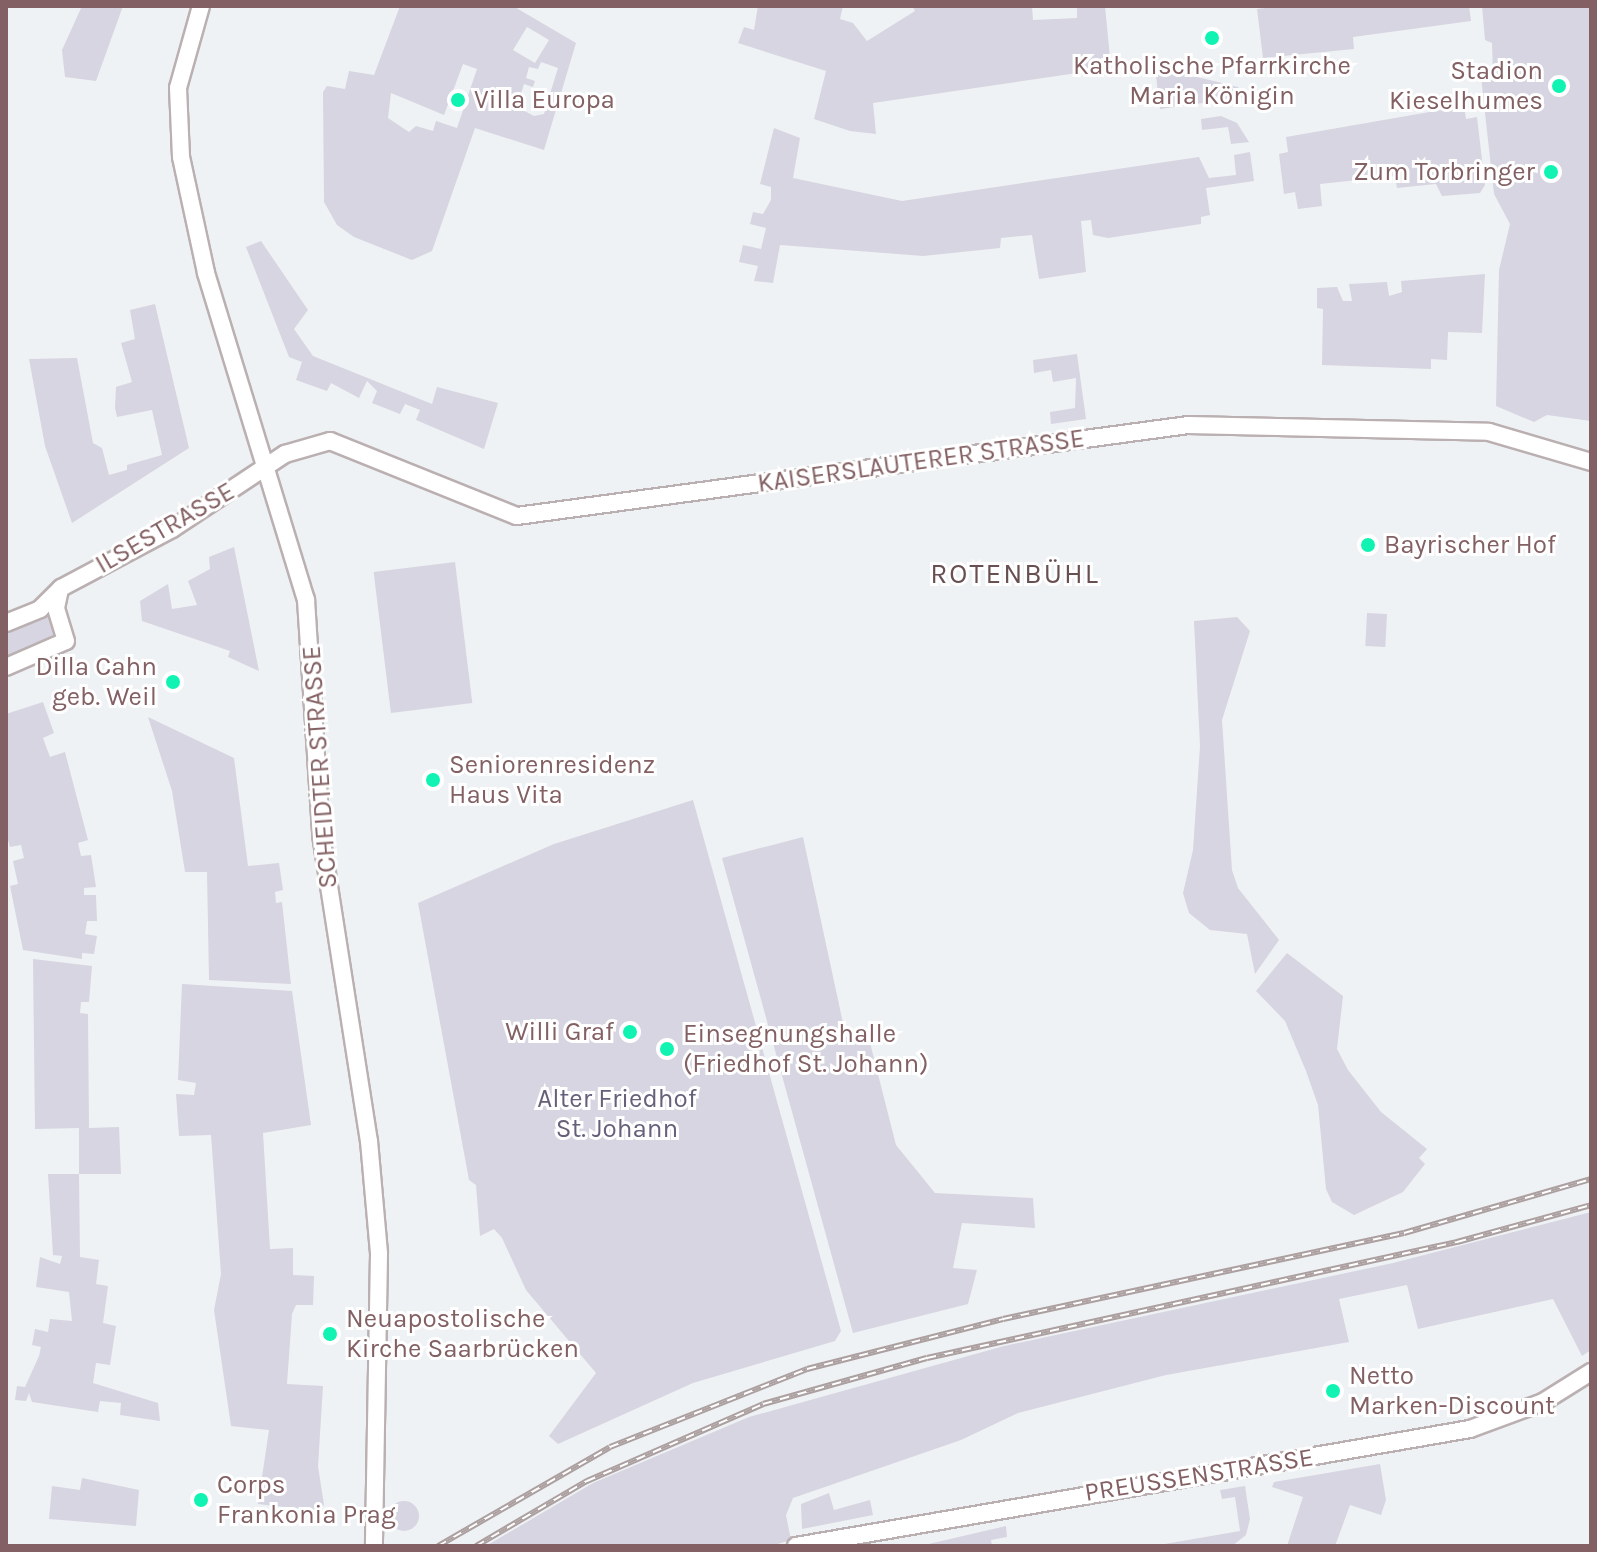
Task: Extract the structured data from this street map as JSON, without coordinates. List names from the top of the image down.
{
  "streets": {
    "street": [
      "KAISERSLAUTERER STRASSE",
      "ILSESTRASSE",
      "SCHEIDTER STRASSE",
      "PREUSSENSTRASSE"
    ]
  },
  "crossings": [
    ["KAISERSLAUTERER STRASSE", "ILSESTRASSE"],
    ["KAISERSLAUTERER STRASSE", "SCHEIDTER STRASSE"],
    ["ILSESTRASSE", "SCHEIDTER STRASSE"]
  ],
  "districts": ["ROTENBÜHL"],
  "parks": ["Alter Friedhof St. Johann"],
  "places": [
    "Katholische Pfarrkirche Maria Königin",
    "Stadion Kieselhumes",
    "Villa Europa",
    "Zum Torbringer",
    "Bayrischer Hof",
    "Dilla Cahn geb. Weil",
    "Seniorenresidenz Haus Vita",
    "Willi Graf",
    "Einsegnungshalle (Friedhof St. Johann)",
    "Neuapostolische Kirche Saarbrücken",
    "Netto Marken-Discount",
    "Corps Frankonia Prag"
  ]
}
